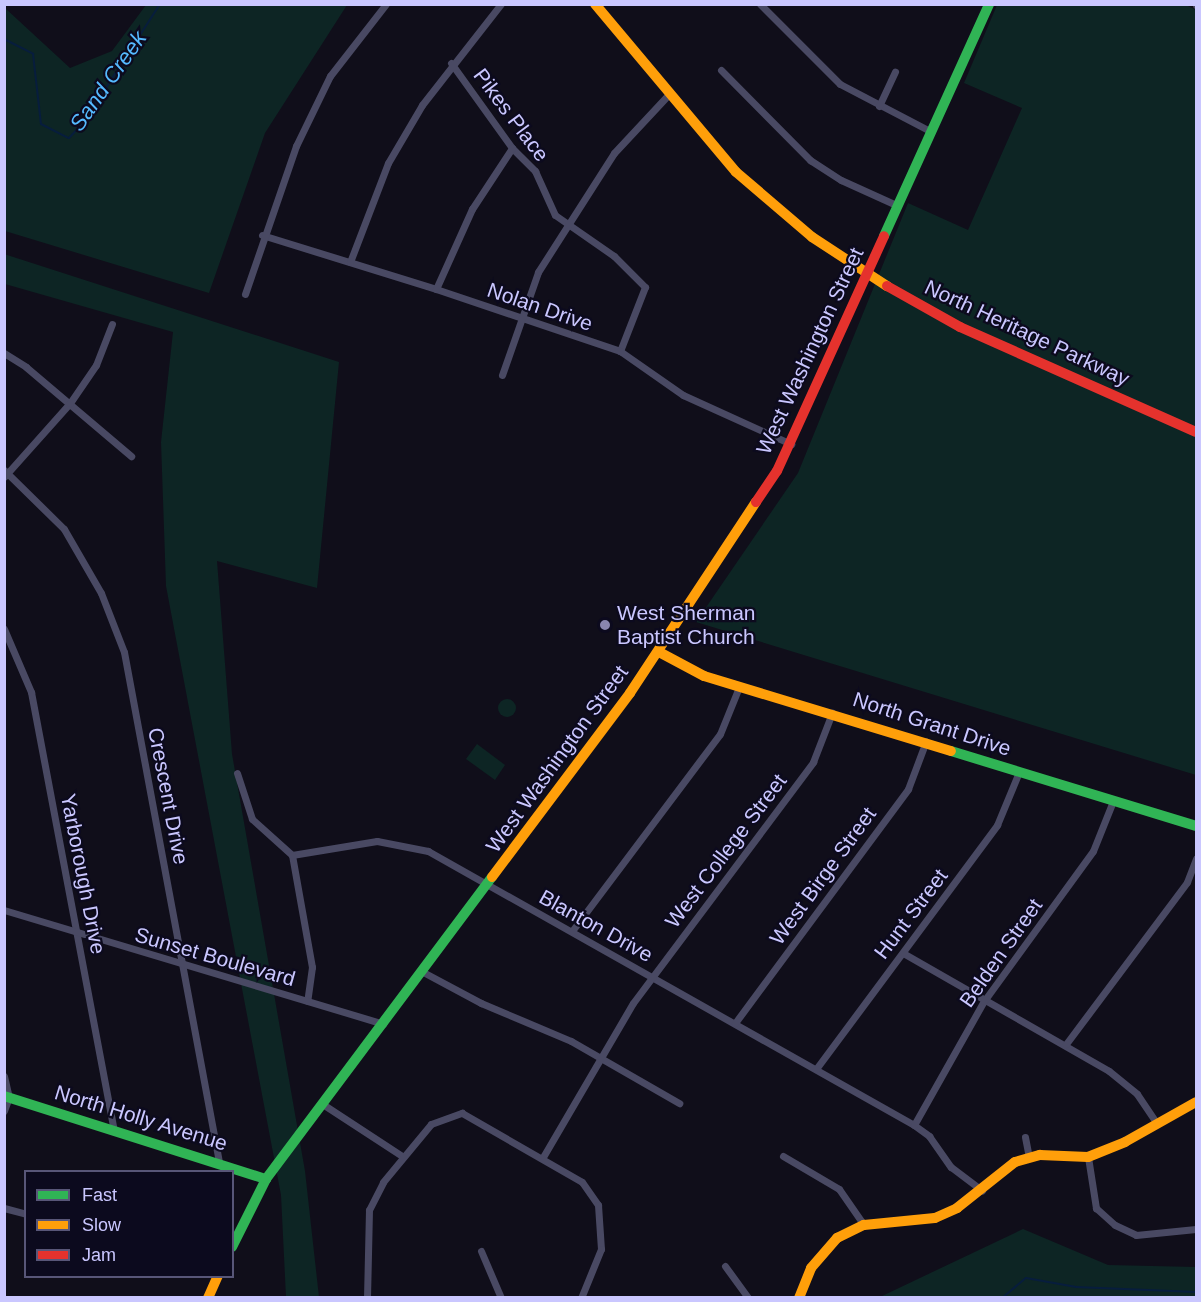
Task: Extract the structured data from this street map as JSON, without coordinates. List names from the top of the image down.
{
  "streets": {
    "street": [
      "Pikes Place",
      "Nolan Drive",
      "North Heritage Parkway",
      "West Washington Street",
      "North Grant Drive",
      "Crescent Drive",
      "West College Street",
      "Yarborough Drive",
      "West Birge Street",
      "Hunt Street",
      "Blanton Drive",
      "Belden Street",
      "Sunset Boulevard",
      "North Holly Avenue"
    ]
  },
  "crossings": [
    ["Pikes Place", "Nolan Drive"],
    ["Nolan Drive", "West Washington Street"],
    ["North Heritage Parkway", "West Washington Street"],
    ["West Washington Street", "North Grant Drive"],
    ["West Washington Street", "Blanton Drive"],
    ["West Washington Street", "Sunset Boulevard"],
    ["West Washington Street", "North Holly Avenue"],
    ["North Grant Drive", "West College Street"],
    ["North Grant Drive", "West Birge Street"],
    ["North Grant Drive", "Hunt Street"],
    ["North Grant Drive", "Belden Street"],
    ["Crescent Drive", "Sunset Boulevard"],
    ["Crescent Drive", "North Holly Avenue"],
    ["West College Street", "Blanton Drive"],
    ["Yarborough Drive", "Sunset Boulevard"],
    ["Yarborough Drive", "North Holly Avenue"],
    ["West Birge Street", "Blanton Drive"],
    ["Hunt Street", "Blanton Drive"],
    ["Blanton Drive", "Belden Street"]
  ],
  "water": ["Sand Creek"],
  "places": ["West Sherman Baptist Church"],
  "legend": ["Fast", "Slow", "Jam"]
}
